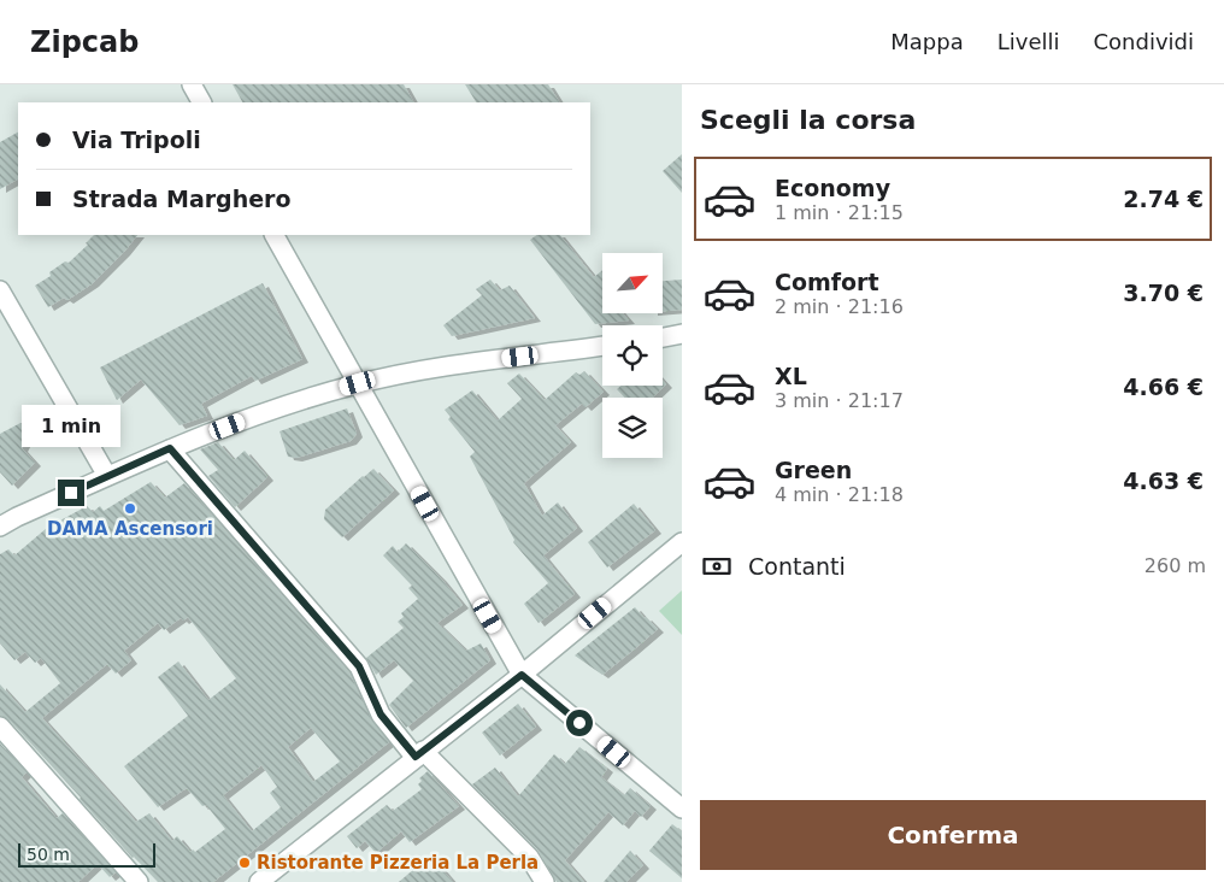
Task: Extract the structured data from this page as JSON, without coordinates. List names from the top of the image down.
{
  "places": ["DAMA Ascensori", "Ristorante Pizzeria La Perla"],
  "scale_bar": "50 m",
  "north": "top right",
  "page": {
    "header": "Zipcab",
    "nav": ["Mappa", "Livelli", "Condividi"],
    "heading": "Scegli la corsa",
    "banner": ["Via Tripoli", "Strada Marghero"],
    "list": [
      {
        "name": "Economy",
        "note": "1 min · 21:15",
        "value": "2.74 €"
      },
      {
        "name": "Comfort",
        "note": "2 min · 21:16",
        "value": "3.70 €"
      },
      {
        "name": "XL",
        "note": "3 min · 21:17",
        "value": "4.66 €"
      },
      {
        "name": "Green",
        "note": "4 min · 21:18",
        "value": "4.63 €"
      }
    ],
    "bubble": "1 min",
    "pay": ["Contanti", "260 m"],
    "buttons": "Conferma",
    "scale": "50 m"
  }
}
